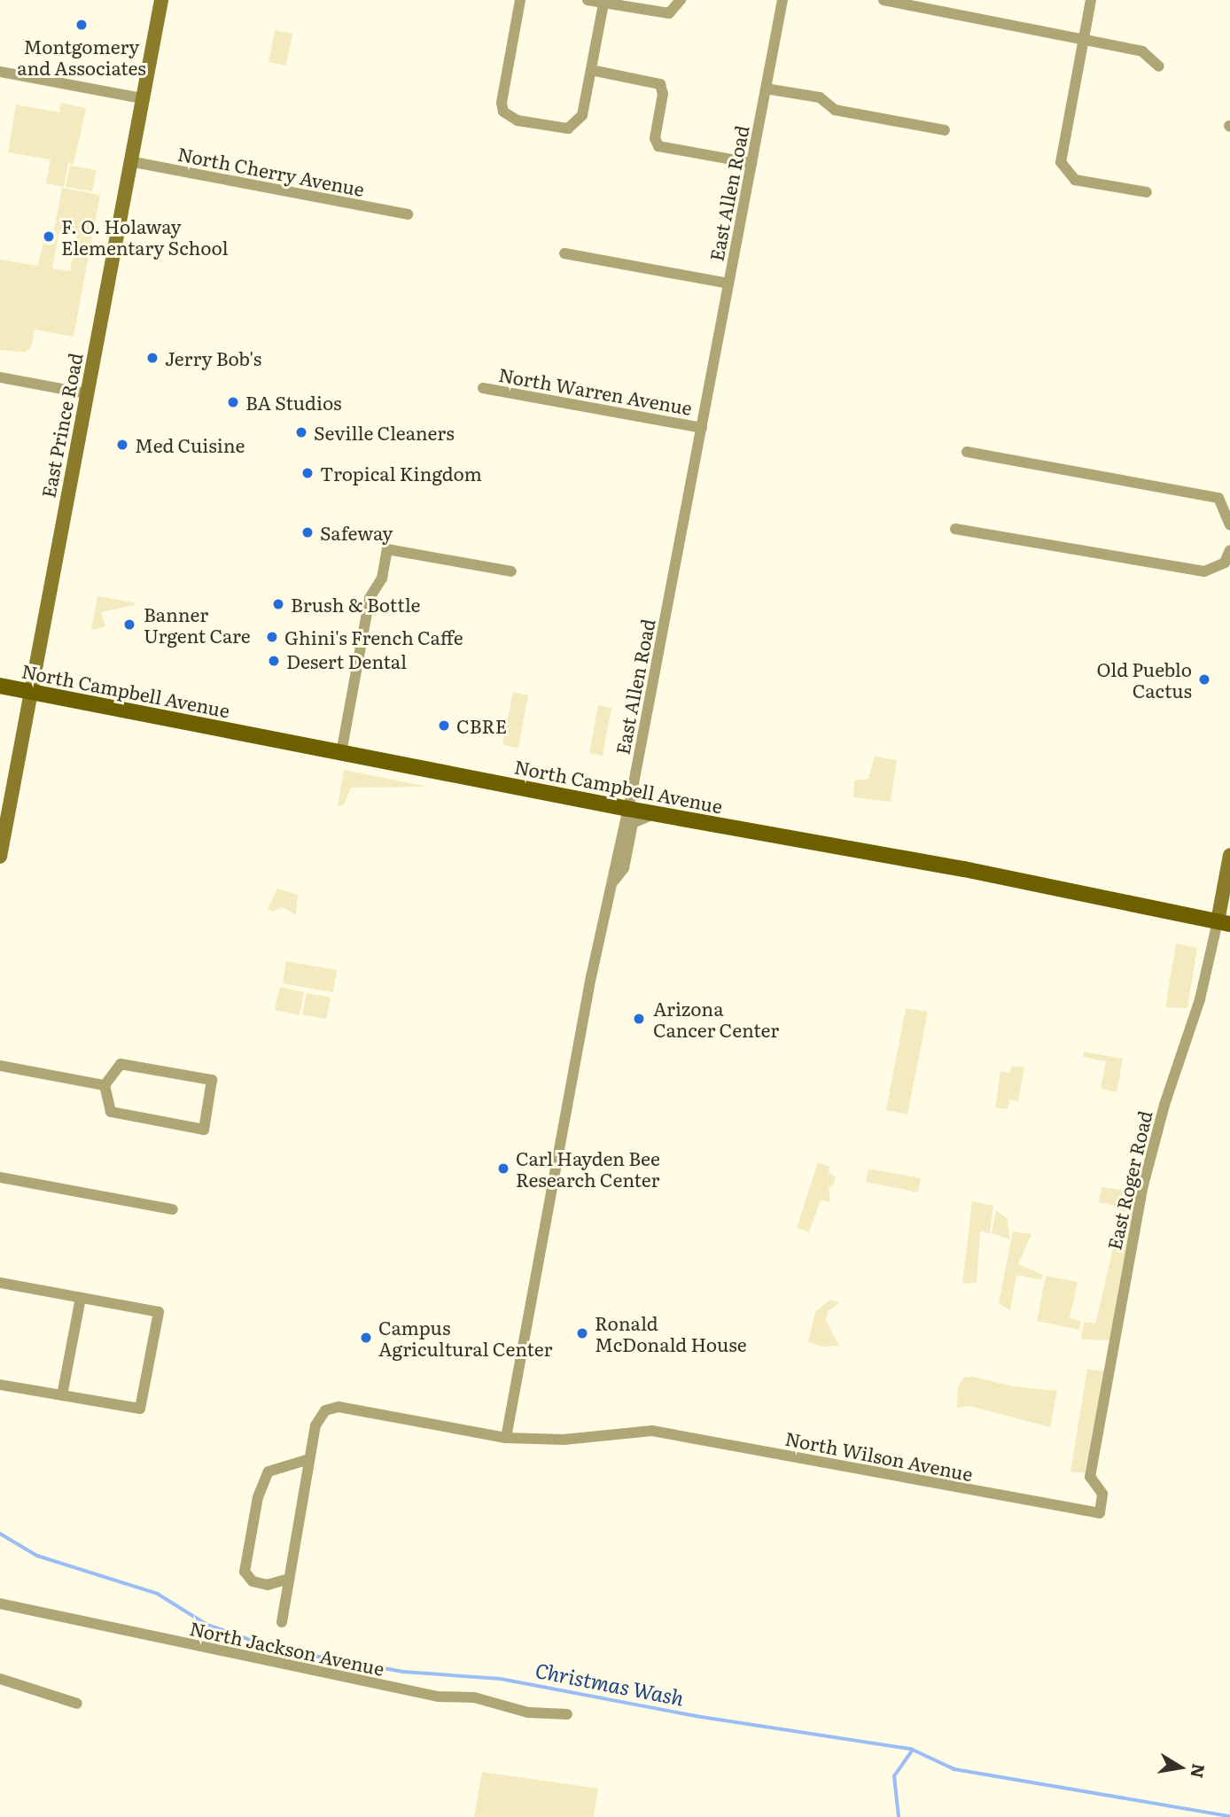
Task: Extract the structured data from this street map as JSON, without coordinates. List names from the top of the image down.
{
  "streets": {
    "main road": ["East Prince Road", "North Campbell Avenue", "East Roger Road"],
    "street": [
      "North Cherry Avenue",
      "East Allen Road",
      "North Warren Avenue",
      "North Wilson Avenue",
      "North Jackson Avenue"
    ]
  },
  "crossings": [
    ["North Cherry Avenue", "East Prince Road"],
    ["East Allen Road", "North Warren Avenue"],
    ["East Allen Road", "North Campbell Avenue"],
    ["East Allen Road", "North Wilson Avenue"],
    ["East Prince Road", "North Campbell Avenue"],
    ["North Campbell Avenue", "East Roger Road"],
    ["East Roger Road", "North Wilson Avenue"]
  ],
  "water": ["Christmas Wash"],
  "places": [
    "Montgomery and Associates",
    "F. O. Holaway Elementary School",
    "Jerry Bob's",
    "BA Studios",
    "Seville Cleaners",
    "Med Cuisine",
    "Tropical Kingdom",
    "Safeway",
    "Brush & Bottle",
    "Banner Urgent Care",
    "Ghini's French Caffe",
    "Desert Dental",
    "Old Pueblo Cactus",
    "CBRE",
    "Arizona Cancer Center",
    "Carl Hayden Bee Research Center",
    "Ronald McDonald House",
    "Campus Agricultural Center"
  ],
  "north": "right"
}
